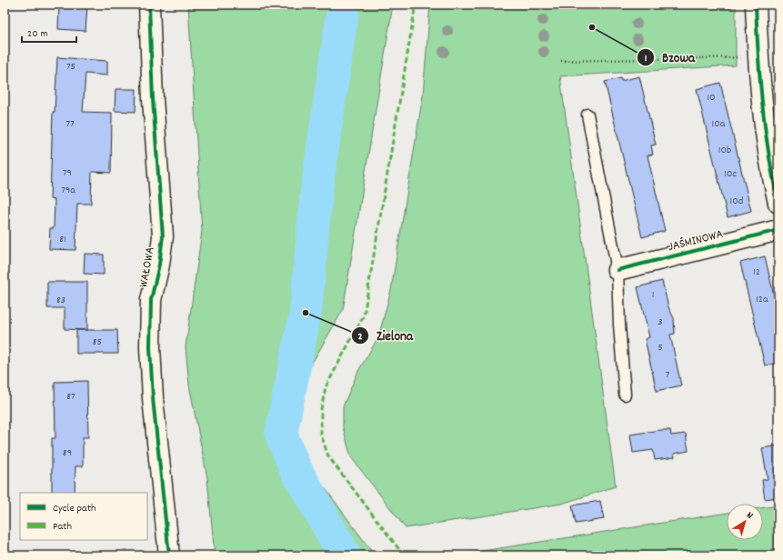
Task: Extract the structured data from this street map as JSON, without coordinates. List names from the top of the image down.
{
  "streets": {
    "street": ["JAŚMINOWA", "WAŁOWA"]
  },
  "places": ["Bzowa", "Zielona"],
  "house_numbers": [
    "75",
    "10",
    "77",
    "10a",
    "10b",
    "79",
    "10c",
    "79a",
    "10d",
    "81",
    "12",
    "1",
    "12a",
    "83",
    "3",
    "85",
    "5",
    "7",
    "87",
    "89"
  ],
  "legend": ["Cycle path", "Path"],
  "scale_bar": "20 m",
  "north": "top right"
}
